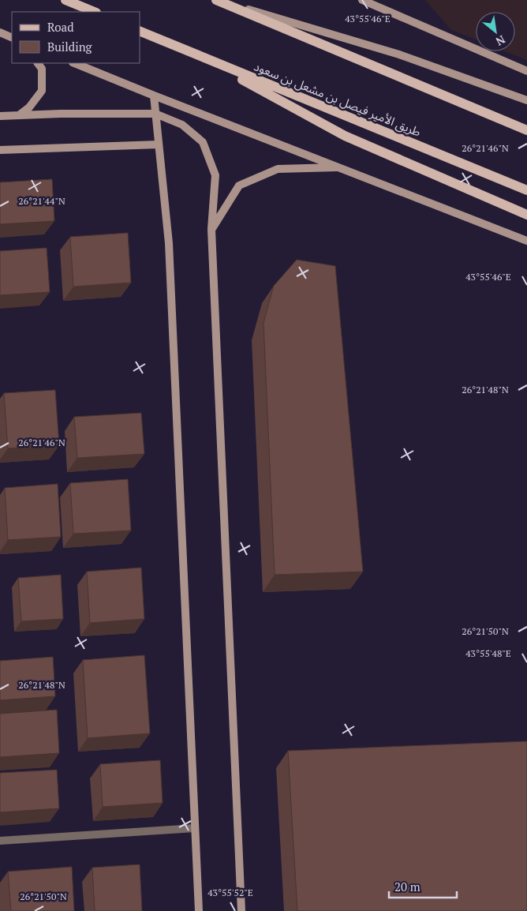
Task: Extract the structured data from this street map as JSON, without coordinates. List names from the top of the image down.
{
  "streets": {
    "main road": ["طريق الأمير فيصل بن مشعل بن سعود"]
  },
  "legend": ["Road", "Building"],
  "scale_bar": "20 m",
  "north": "bottom right",
  "coordinates": [
    "43°55'46\"E",
    "26°21'46\"N",
    "26°21'44\"N",
    "26°21'48\"N",
    "26°21'50\"N",
    "43°55'48\"E",
    "43°55'52\"E"
  ]
}
